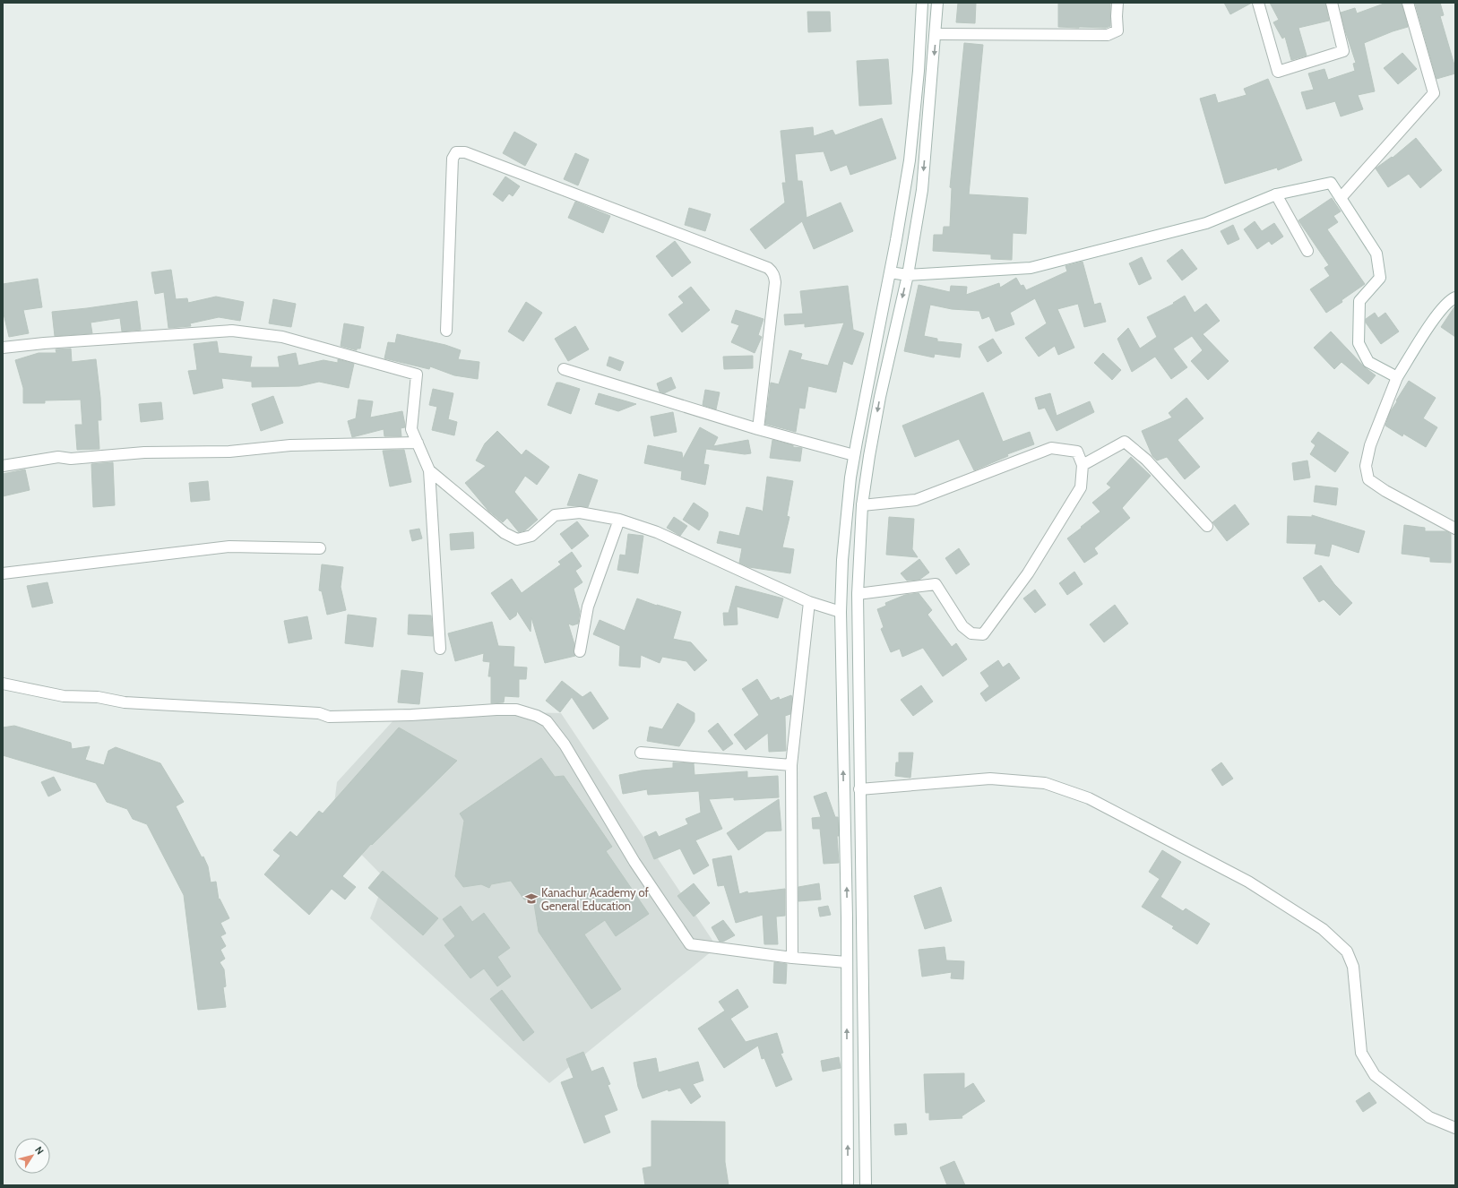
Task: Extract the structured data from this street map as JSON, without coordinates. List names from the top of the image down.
{
  "places": {
    "school or university": ["Kanachur Academy of General Education"]
  },
  "north": "top right"
}
